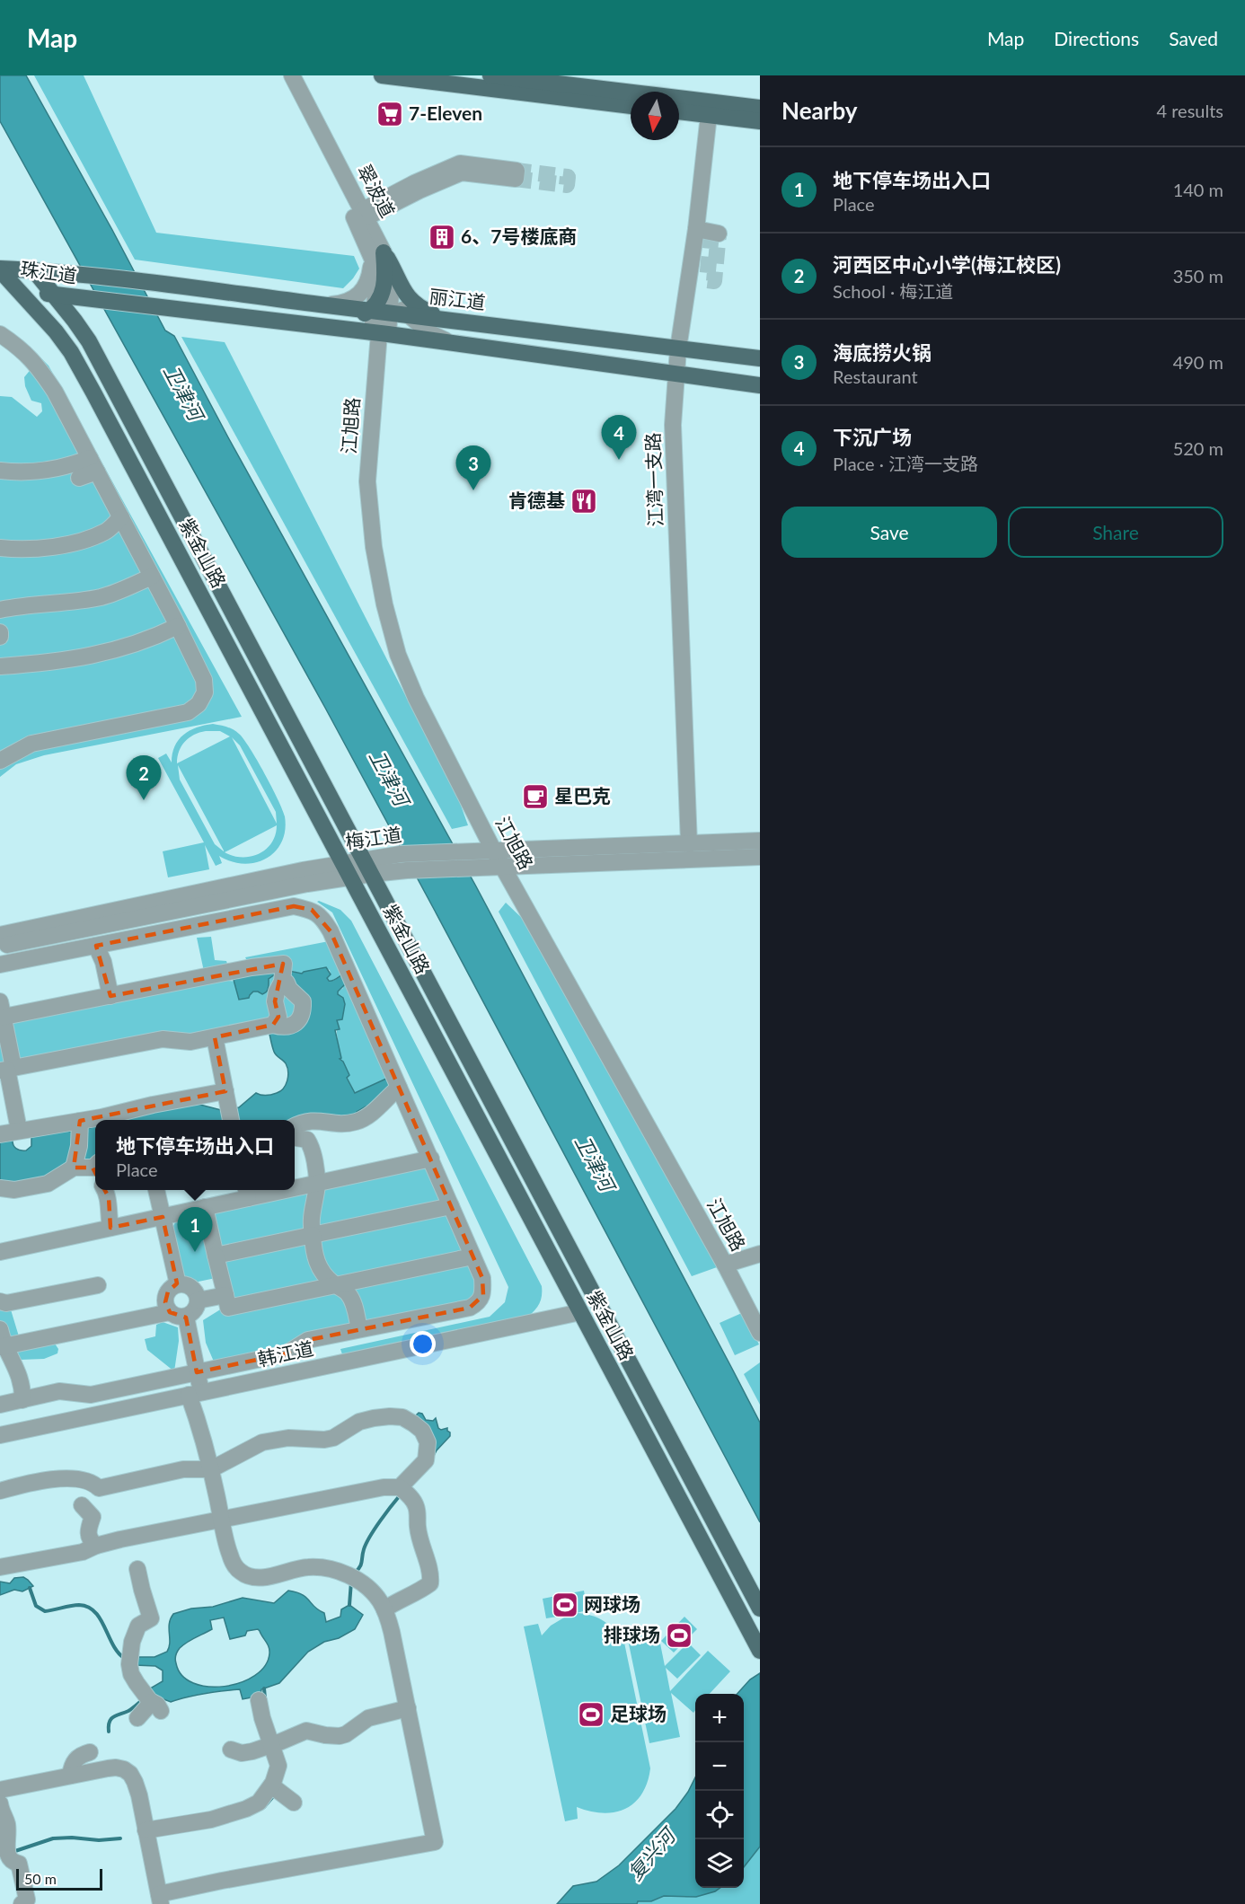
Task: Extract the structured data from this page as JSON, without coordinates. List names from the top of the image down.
{
  "streets": {
    "main road": ["珠江道", "丽江道", "紫金山路"],
    "street": [
      "翠波道",
      "江旭路",
      "江湾一支路",
      "梅江道",
      "韩江道"
    ]
  },
  "crossings": [
    ["翠波道", "丽江道"],
    ["翠波道", "江旭路"],
    ["珠江道", "丽江道"],
    ["珠江道", "紫金山路"],
    ["丽江道", "江湾一支路"],
    ["江旭路", "梅江道"],
    ["江湾一支路", "梅江道"],
    ["紫金山路", "梅江道"],
    ["紫金山路", "韩江道"]
  ],
  "water": ["卫津河", "复兴河"],
  "places": {
    "supermarket": ["7-Eleven"],
    "building": ["6、7号楼底商"],
    "restaurant": ["肯德基"],
    "cafe": ["星巴克"],
    "sports": ["网球场", "排球场", "足球场"]
  },
  "scale_bar": "50 m",
  "north": "bottom",
  "page": {
    "header": "Map",
    "nav": ["Map", "Directions", "Saved"],
    "heading": ["Nearby", "4 results"],
    "list": [
      {
        "mark": "1",
        "name": "地下停车场出入口",
        "note": "Place",
        "value": "140 m"
      },
      {
        "mark": "2",
        "name": "河西区中心小学(梅江校区)",
        "note": "School · 梅江道",
        "value": "350 m"
      },
      {
        "mark": "3",
        "name": "海底捞火锅",
        "note": "Restaurant",
        "value": "490 m"
      },
      {
        "mark": "4",
        "name": "下沉广场",
        "note": "Place · 江湾一支路",
        "value": "520 m"
      }
    ],
    "pins": [
      "4",
      "3",
      "2",
      "1"
    ],
    "buttons": ["Save", "Share"],
    "popup": ["地下停车场出入口", "Place"],
    "map_buttons": ["+", "−"],
    "scale": "50 m"
  }
}
